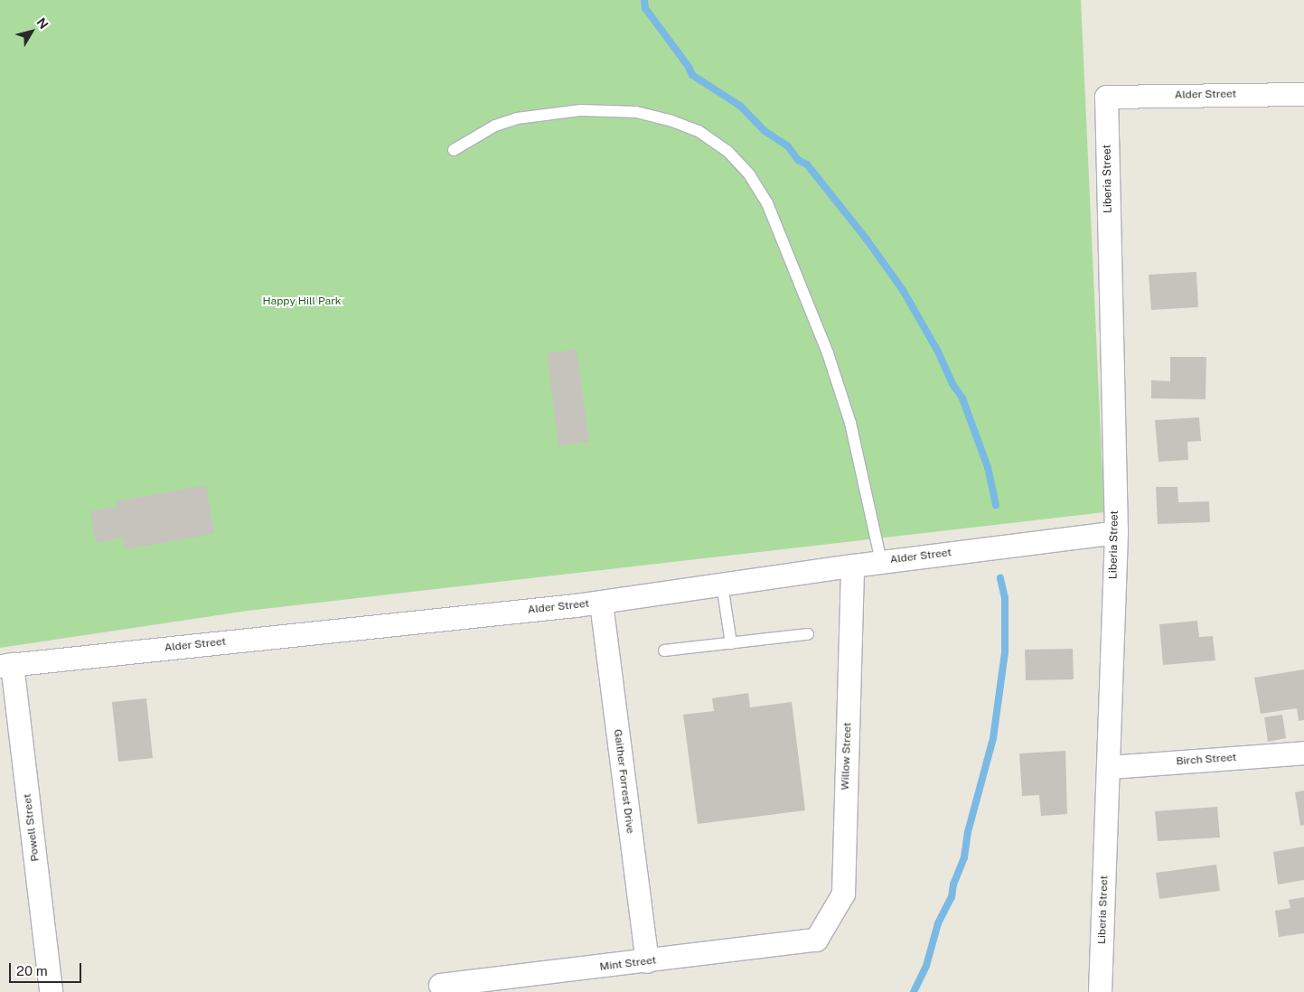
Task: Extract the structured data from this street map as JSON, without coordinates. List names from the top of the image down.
{
  "streets": {
    "street": [
      "Alder Street",
      "Liberia Street",
      "Willow Street",
      "Birch Street",
      "Gaither Forrest Drive",
      "Powell Street",
      "Mint Street"
    ]
  },
  "crossings": [
    ["Alder Street", "Liberia Street"],
    ["Alder Street", "Willow Street"],
    ["Alder Street", "Gaither Forrest Drive"],
    ["Alder Street", "Powell Street"],
    ["Liberia Street", "Birch Street"],
    ["Willow Street", "Mint Street"],
    ["Gaither Forrest Drive", "Mint Street"]
  ],
  "parks": ["Happy Hill Park"],
  "scale_bar": "20 m",
  "north": "top right"
}
